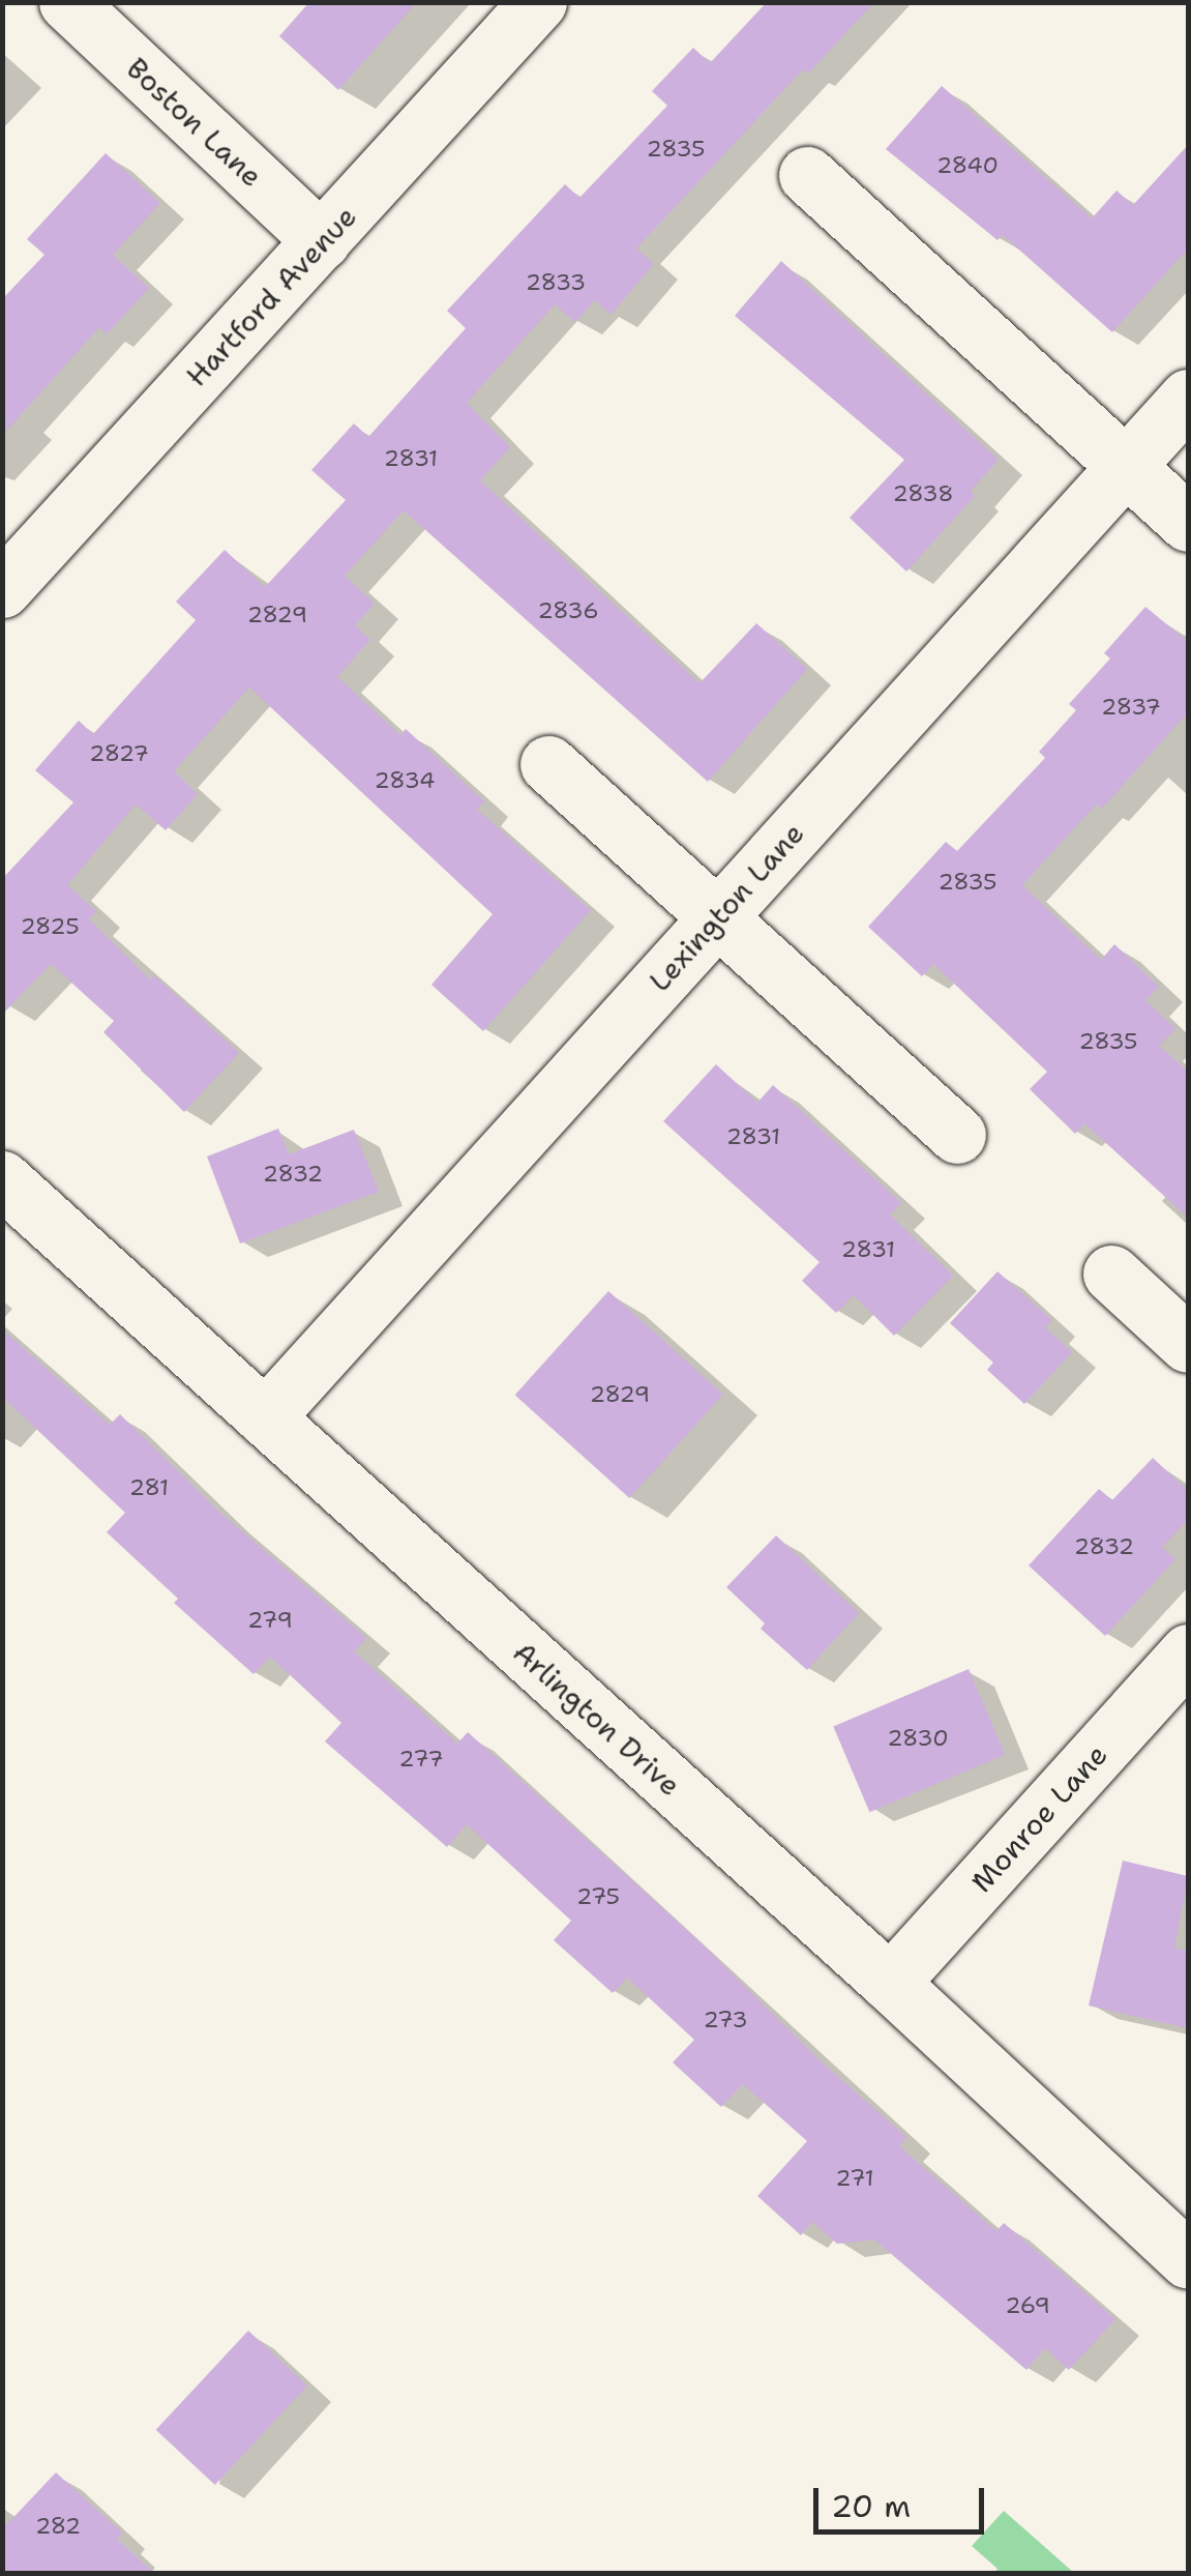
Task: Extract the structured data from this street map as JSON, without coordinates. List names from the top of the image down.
{
  "streets": {
    "street": [
      "Boston Lane",
      "Hartford Avenue",
      "Lexington Lane",
      "Arlington Drive",
      "Monroe Lane"
    ]
  },
  "crossings": [
    ["Boston Lane", "Hartford Avenue"],
    ["Lexington Lane", "Arlington Drive"],
    ["Arlington Drive", "Monroe Lane"]
  ],
  "house_numbers": [
    "2835",
    "2840",
    "2833",
    "2831",
    "2838",
    "2836",
    "2829",
    "2837",
    "2827",
    "2834",
    "2835",
    "2825",
    "2835",
    "2831",
    "2832",
    "2831",
    "2829",
    "281",
    "2832",
    "279",
    "2830",
    "277",
    "275",
    "273",
    "271",
    "269",
    "282"
  ],
  "scale_bar": "20 m"
}
